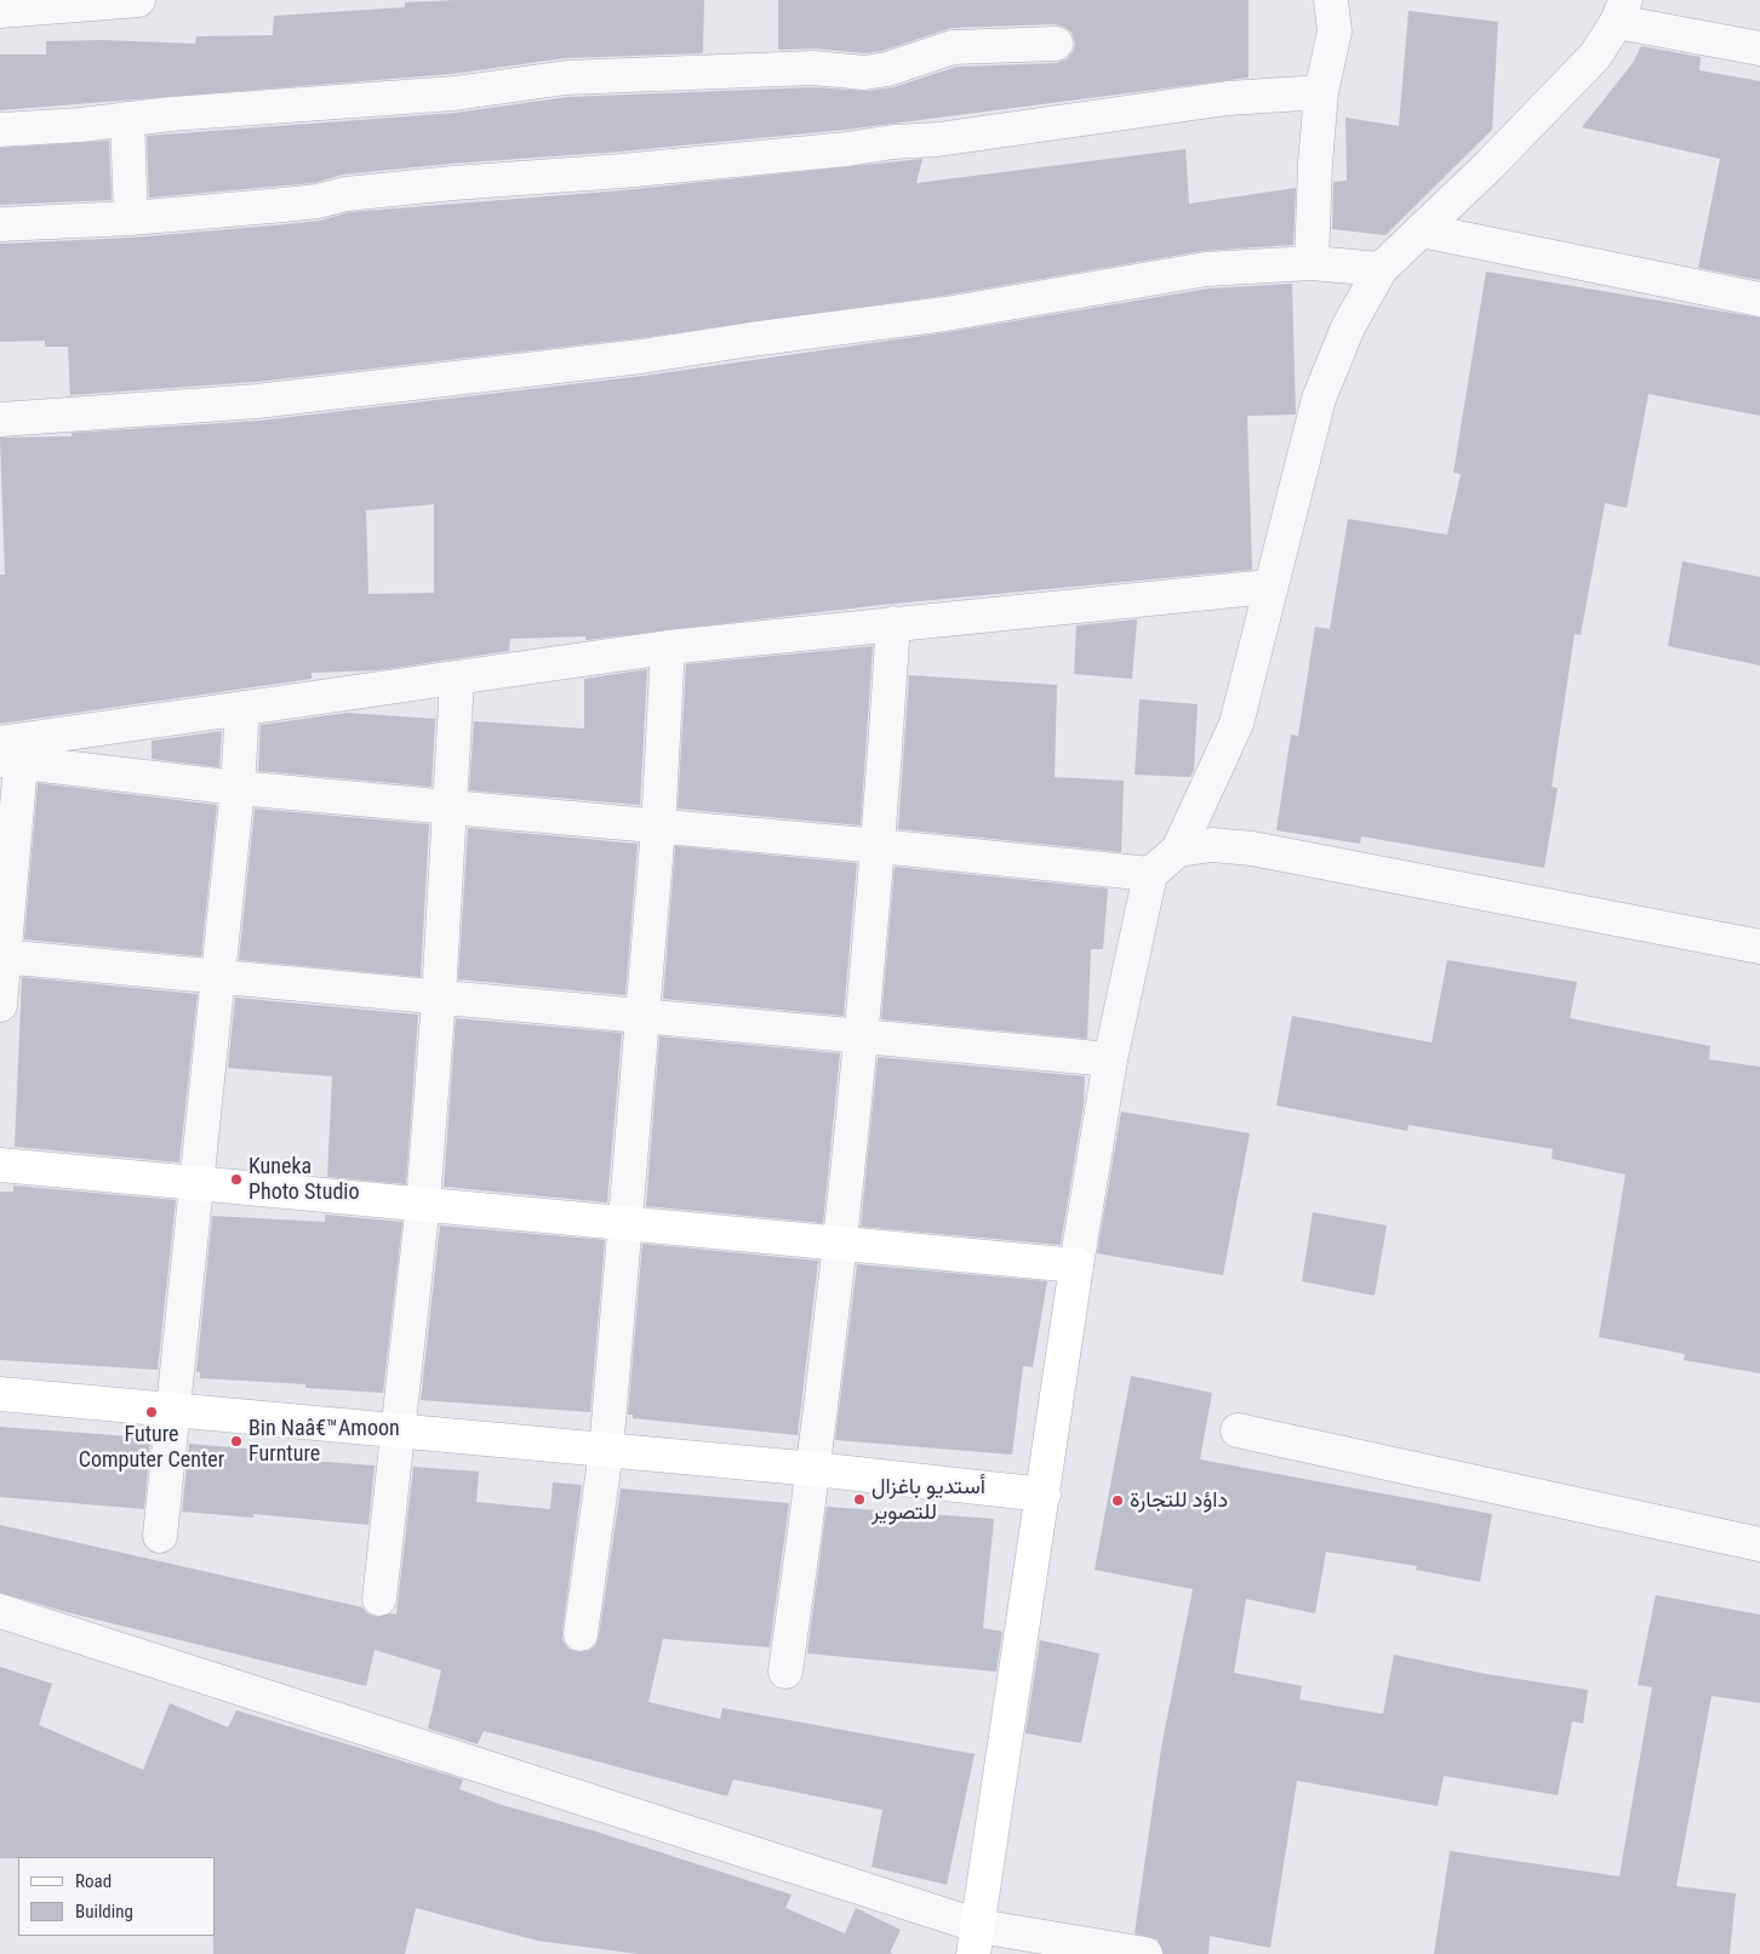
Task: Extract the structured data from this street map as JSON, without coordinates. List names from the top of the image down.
{
  "places": [
    "Kuneka Photo Studio",
    "Future Computer Center",
    "Bin Naâ€™Amoon Furnture",
    "أستديو باغزال للتصوير",
    "داؤد للتجارة"
  ],
  "legend": ["Road", "Building"]
}
